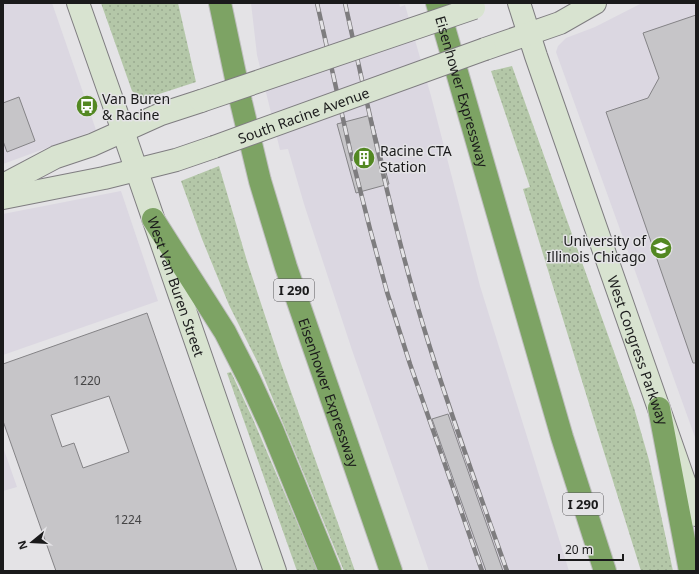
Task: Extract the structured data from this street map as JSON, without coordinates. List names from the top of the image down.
{
  "streets": {
    "highway": ["Eisenhower Expressway", "I 290"],
    "street": ["South Racine Avenue", "West Van Buren Street", "West Congress Parkway"]
  },
  "crossings": [
    ["South Racine Avenue", "West Van Buren Street"],
    ["South Racine Avenue", "West Congress Parkway"]
  ],
  "places": {
    "bus stop": ["Van Buren & Racine"],
    "building": ["Racine CTA Station"],
    "school or university": ["University of Illinois Chicago"]
  },
  "house_numbers": ["1220", "1224"],
  "scale_bar": "20 m",
  "north": "left"
}
